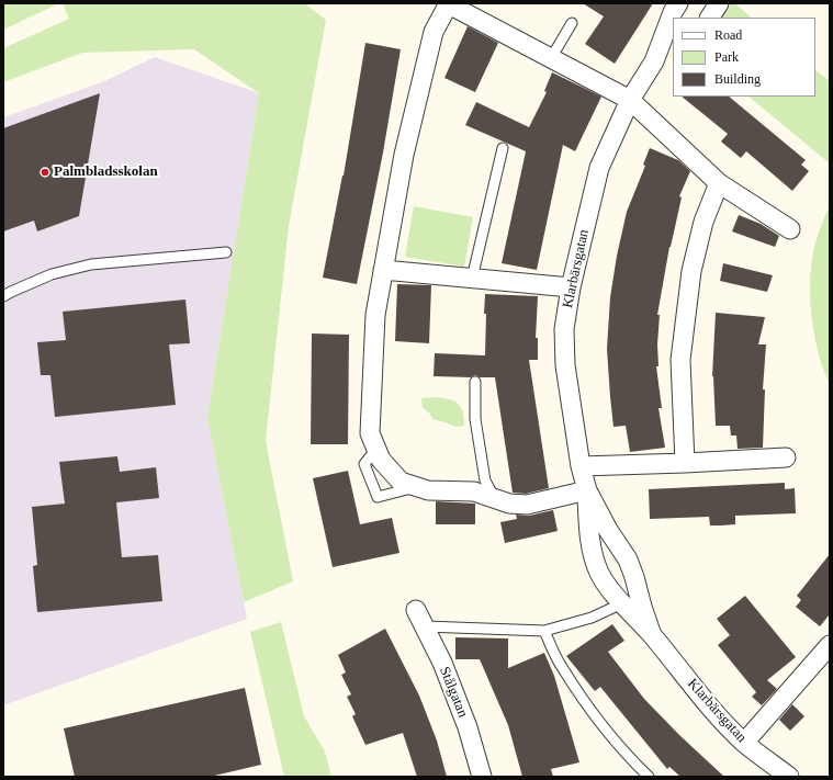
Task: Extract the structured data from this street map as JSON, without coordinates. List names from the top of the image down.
{
  "streets": {
    "street": ["Klarbärsgatan", "Stålgatan"]
  },
  "places": ["Palmbladsskolan"],
  "legend": ["Road", "Park", "Building"]
}
